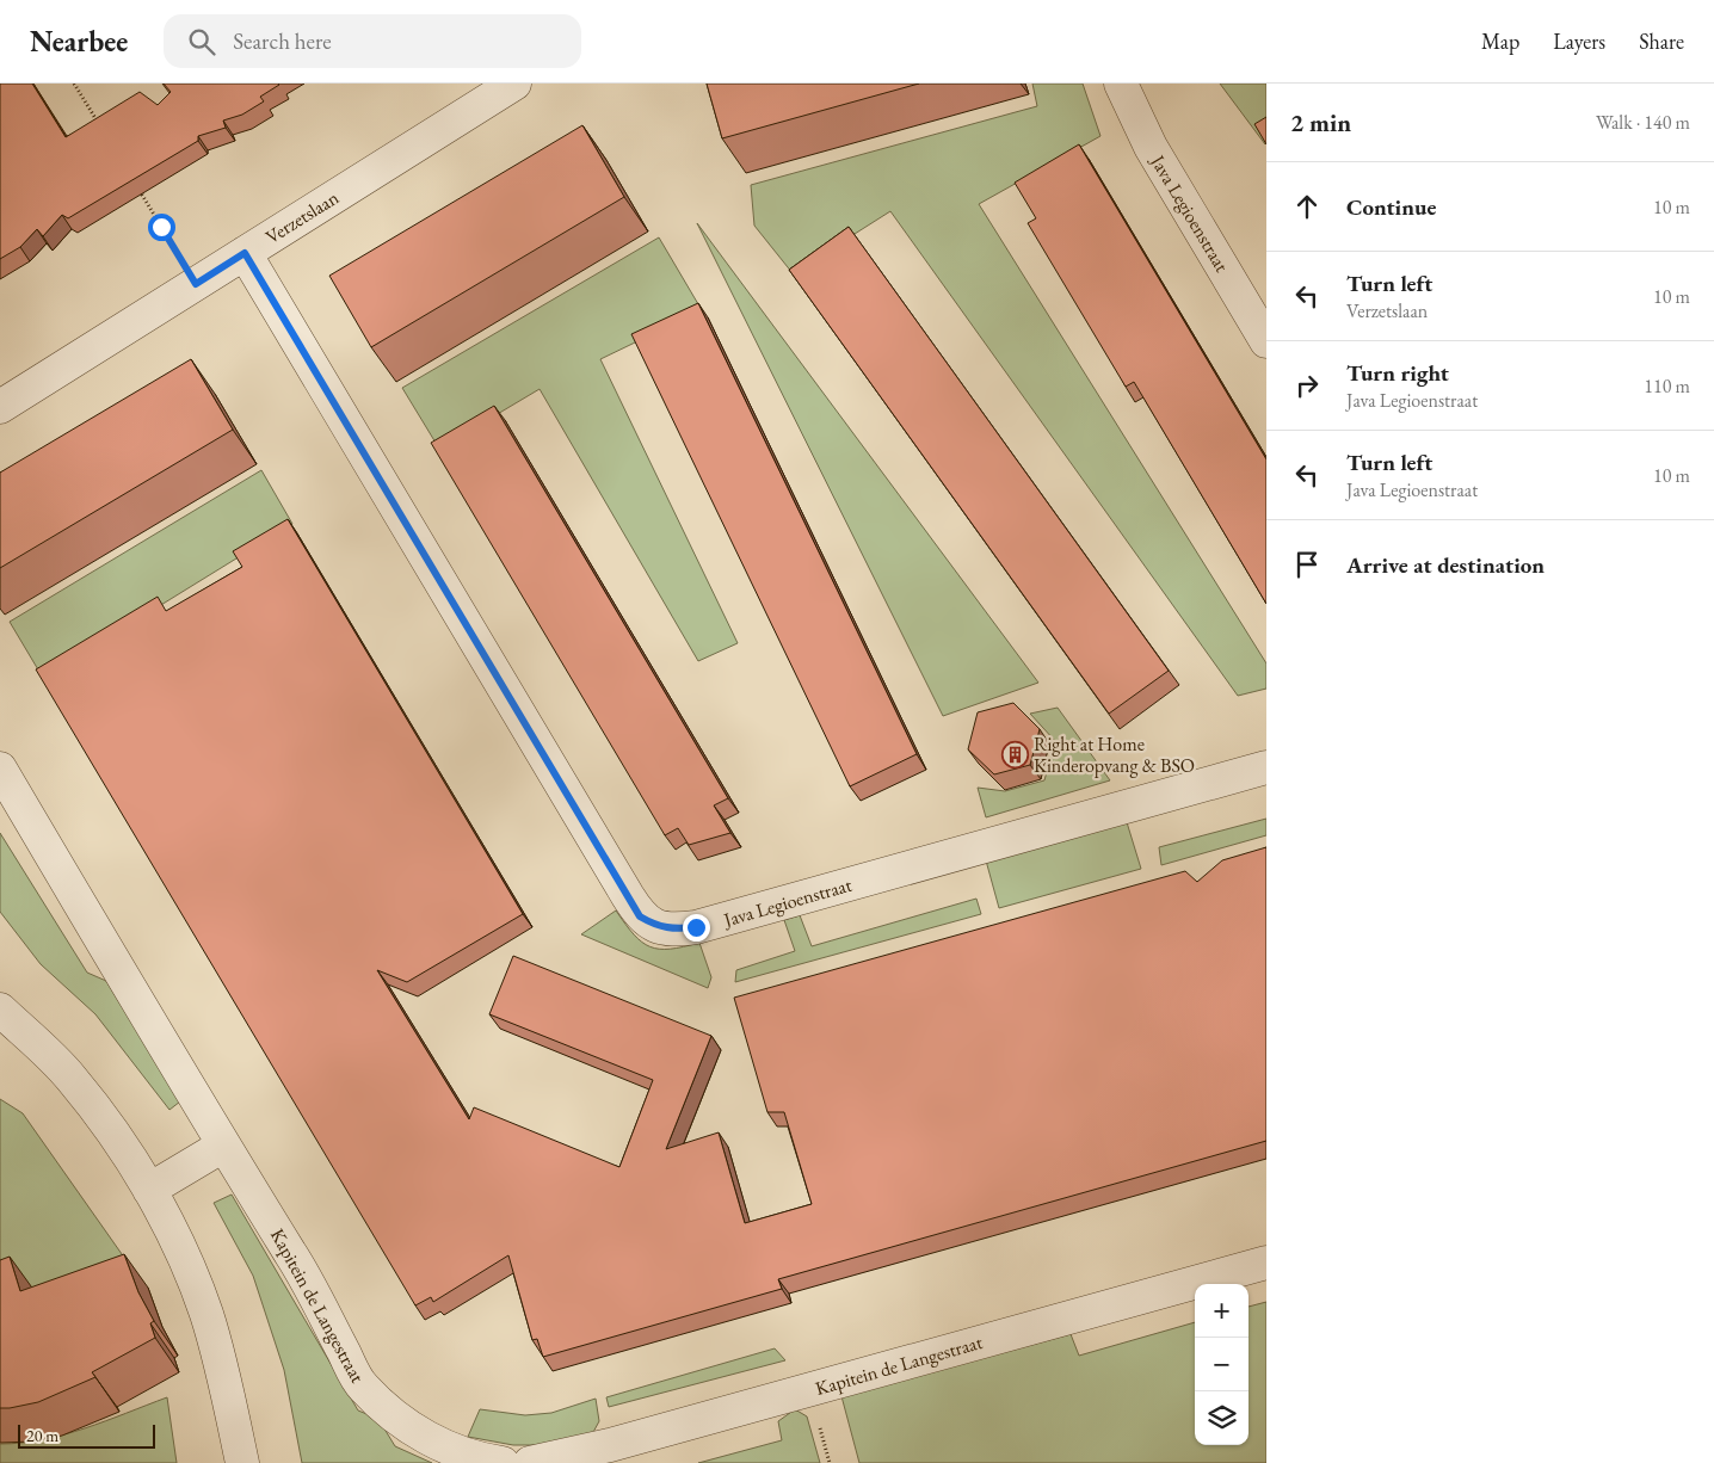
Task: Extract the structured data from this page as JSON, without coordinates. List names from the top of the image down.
{
  "streets": {
    "street": ["Java Legioenstraat", "Verzetslaan", "Kapitein de Langestraat"]
  },
  "crossings": [
    ["Java Legioenstraat", "Verzetslaan"]
  ],
  "places": {
    "building": ["Right at Home Kinderopvang & BSO"]
  },
  "scale_bar": "20 m",
  "page": {
    "header": "Nearbee",
    "search": "Search here",
    "nav": ["Map", "Layers", "Share"],
    "heading": ["2 min", "Walk · 140 m"],
    "list": [
      ["Continue", "10 m"],
      ["Turn left", "Verzetslaan", "10 m"],
      ["Turn right", "Java Legioenstraat", "110 m"],
      ["Turn left", "Java Legioenstraat", "10 m"],
      "Arrive at destination"
    ],
    "map_buttons": ["+", "−"],
    "scale": "20 m"
  }
}
